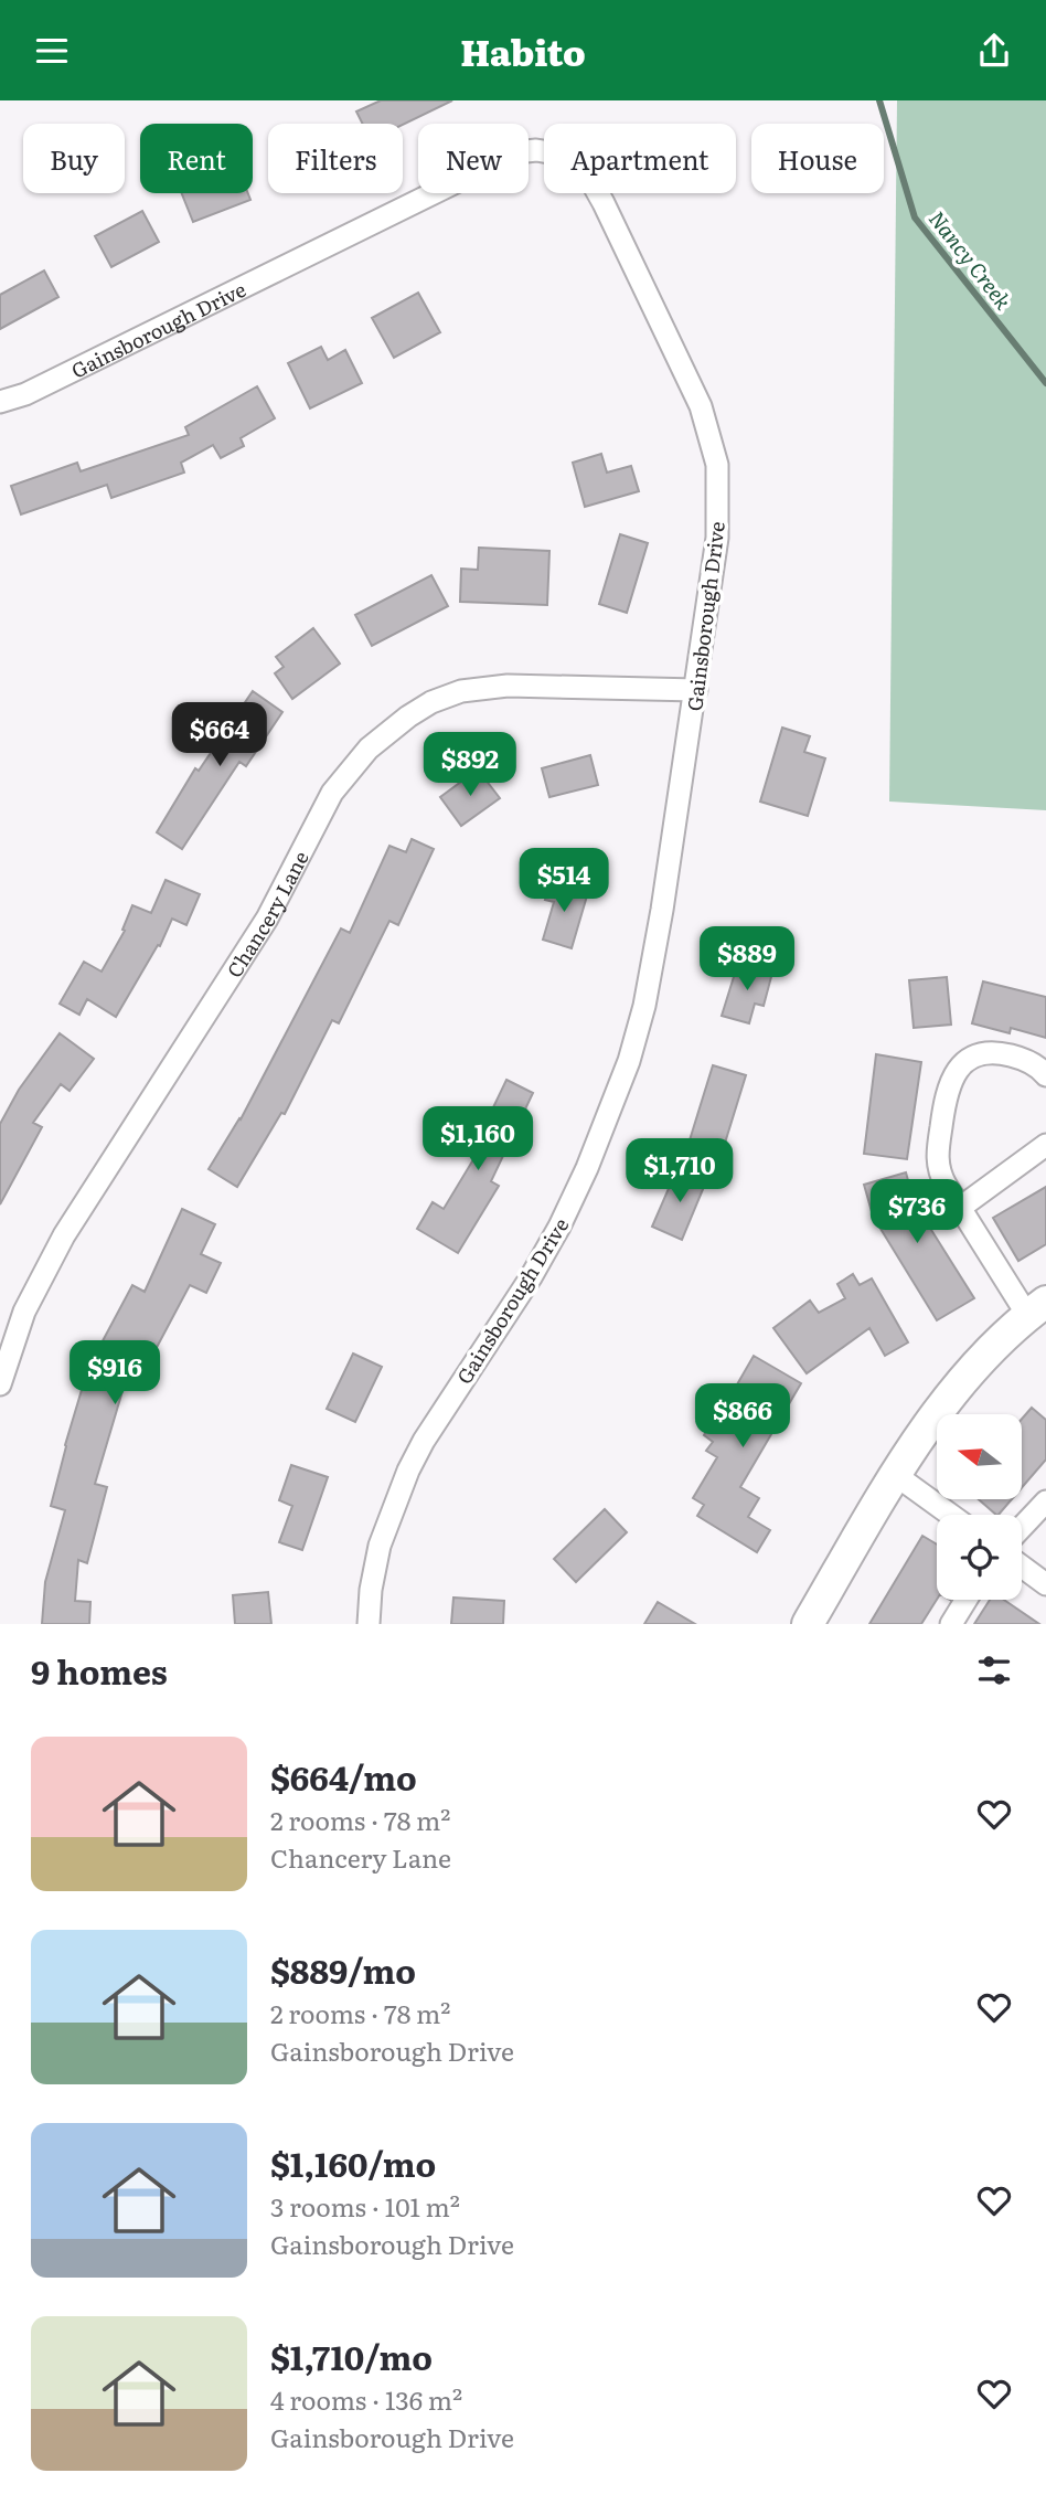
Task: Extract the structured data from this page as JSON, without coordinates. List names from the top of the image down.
{
  "streets": {
    "street": ["Gainsborough Drive", "Chancery Lane"]
  },
  "crossings": [
    ["Gainsborough Drive", "Chancery Lane"]
  ],
  "water": ["Nancy Creek"],
  "north": "left",
  "page": {
    "header": "Habito",
    "chip": [
      "Buy",
      "Rent",
      "Filters",
      "New",
      "Apartment",
      "House"
    ],
    "price": [
      "$664",
      "$892",
      "$514",
      "$889",
      "$1,160",
      "$1,710",
      "$736",
      "$916",
      "$866"
    ],
    "heading": "9 homes",
    "list": [
      {
        "name": "$664/mo",
        "note": "2 rooms · 78 m² · Chancery Lane"
      },
      {
        "name": "$889/mo",
        "note": "2 rooms · 78 m² · Gainsborough Drive"
      },
      {
        "name": "$1,160/mo",
        "note": "3 rooms · 101 m² · Gainsborough Drive"
      },
      {
        "name": "$1,710/mo",
        "note": "4 rooms · 136 m² · Gainsborough Drive"
      }
    ]
  }
}
